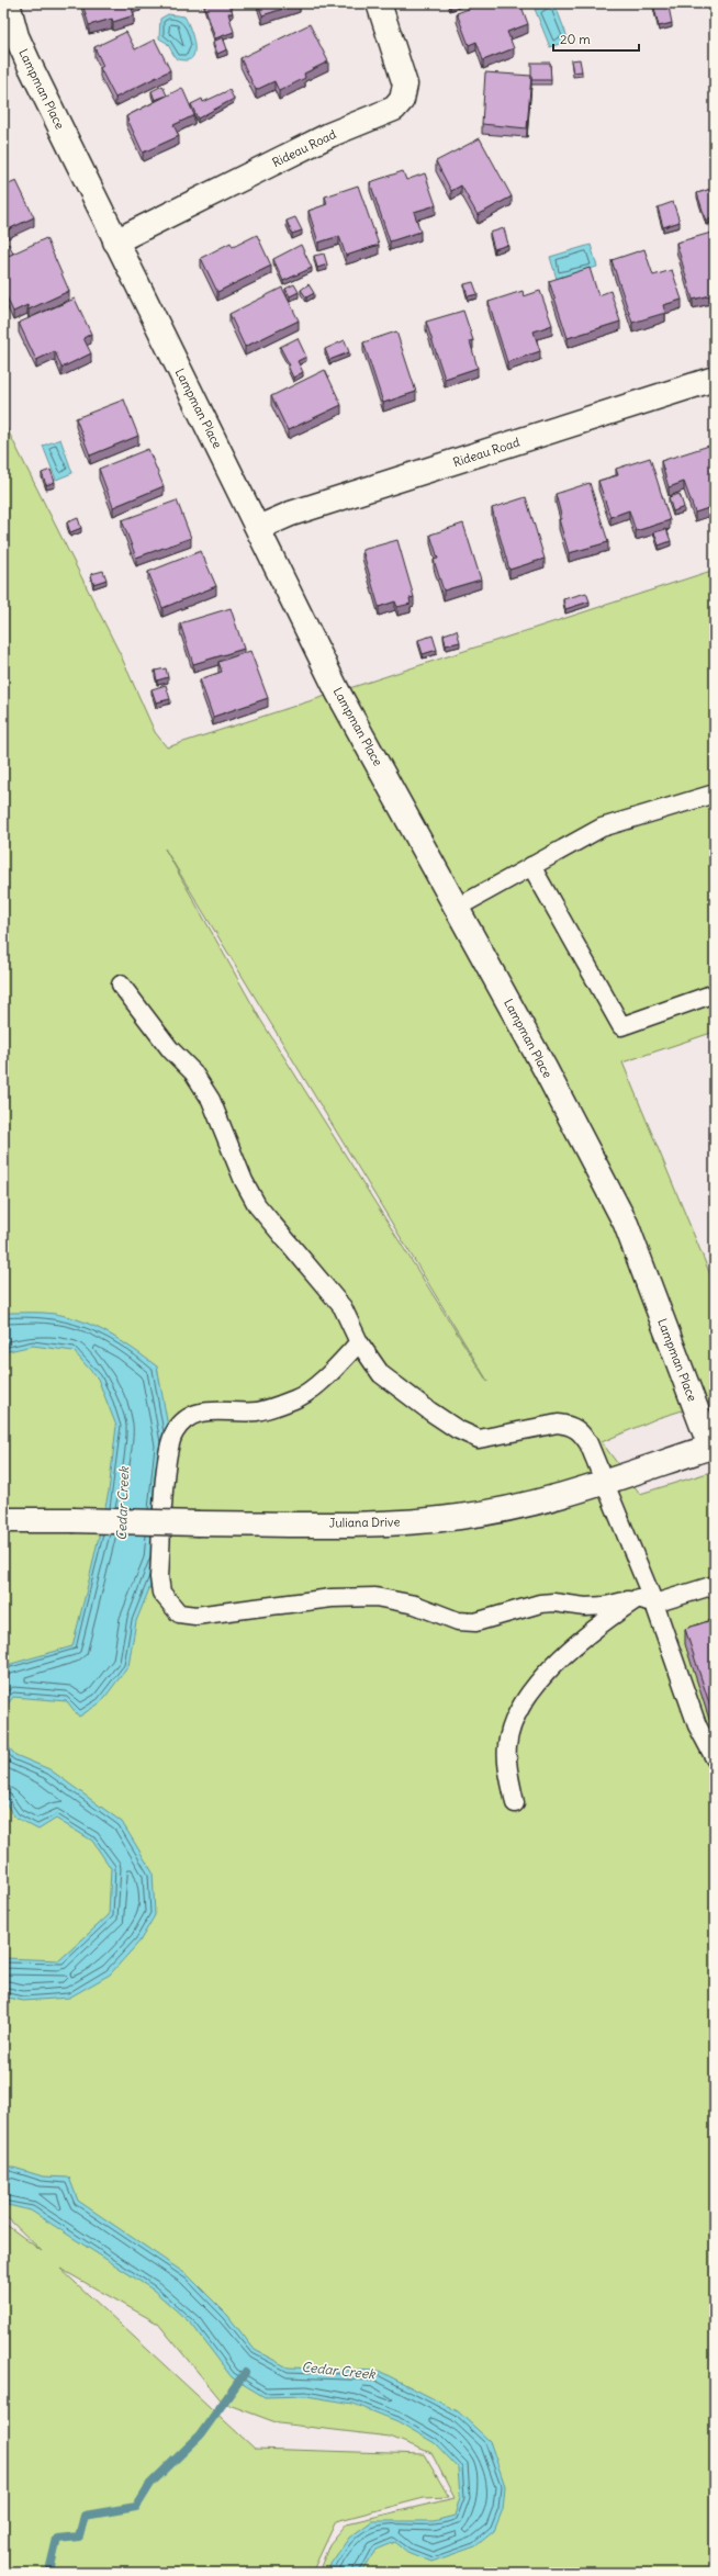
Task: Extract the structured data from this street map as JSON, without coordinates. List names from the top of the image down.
{
  "streets": {
    "street": ["Lampman Place", "Rideau Road", "Juliana Drive"]
  },
  "crossings": [
    ["Lampman Place", "Rideau Road"],
    ["Lampman Place", "Juliana Drive"]
  ],
  "water": ["Cedar Creek"],
  "scale_bar": "20 m"
}
